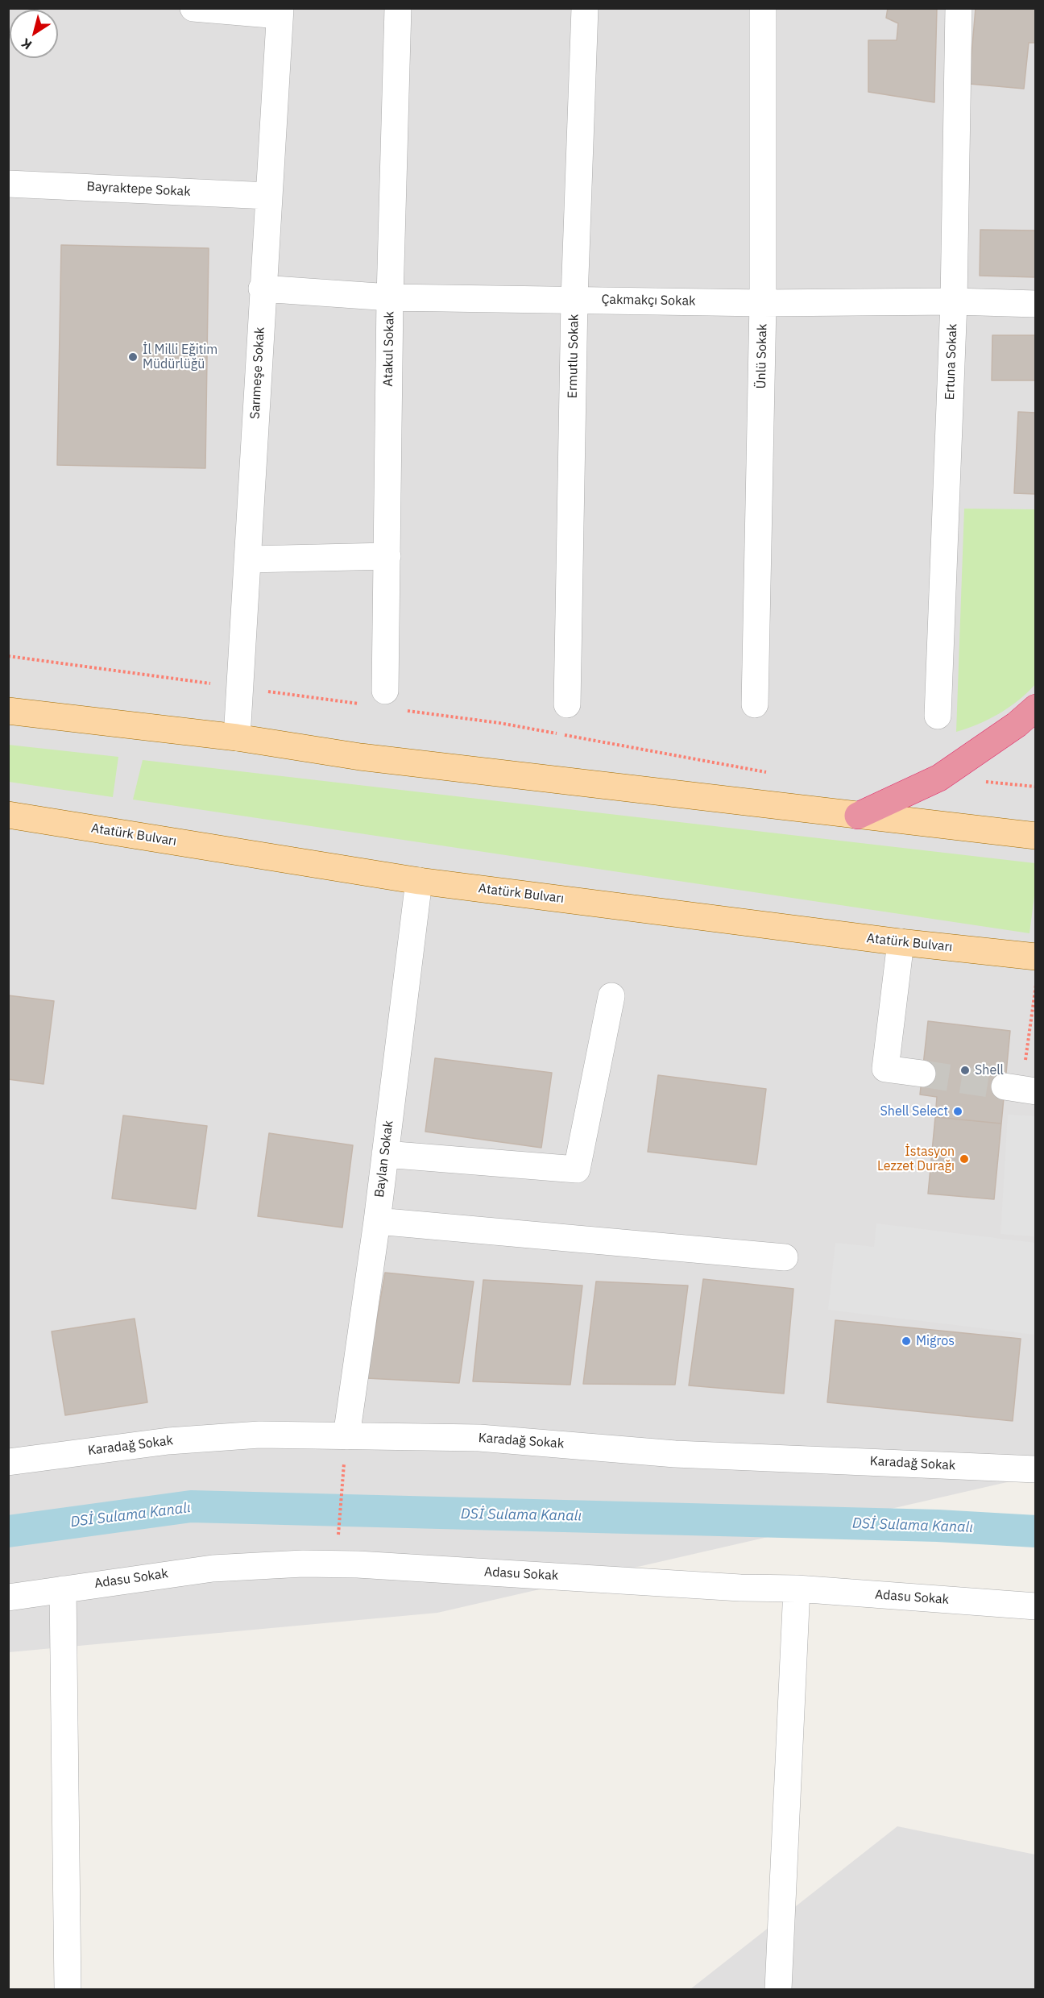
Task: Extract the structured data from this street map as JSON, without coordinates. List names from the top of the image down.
{
  "streets": {
    "main road": ["Atatürk Bulvarı"],
    "street": [
      "Bayraktepe Sokak",
      "Çakmakçı Sokak",
      "Atakul Sokak",
      "Ermutlu Sokak",
      "Ünlü Sokak",
      "Ertuna Sokak",
      "Sarımeşe Sokak",
      "Baylan Sokak",
      "Karadağ Sokak",
      "Adasu Sokak"
    ]
  },
  "crossings": [
    ["Bayraktepe Sokak", "Sarımeşe Sokak"],
    ["Çakmakçı Sokak", "Atakul Sokak"],
    ["Çakmakçı Sokak", "Ermutlu Sokak"],
    ["Çakmakçı Sokak", "Ünlü Sokak"],
    ["Çakmakçı Sokak", "Ertuna Sokak"],
    ["Çakmakçı Sokak", "Sarımeşe Sokak"],
    ["Atatürk Bulvarı", "Baylan Sokak"],
    ["Baylan Sokak", "Karadağ Sokak"]
  ],
  "water": ["DSİ Sulama Kanalı"],
  "places": [
    "İl Milli Eğitim Müdürlüğü",
    "Shell",
    "Shell Select",
    "İstasyon Lezzet Durağı",
    "Migros"
  ],
  "north": "bottom left"
}
